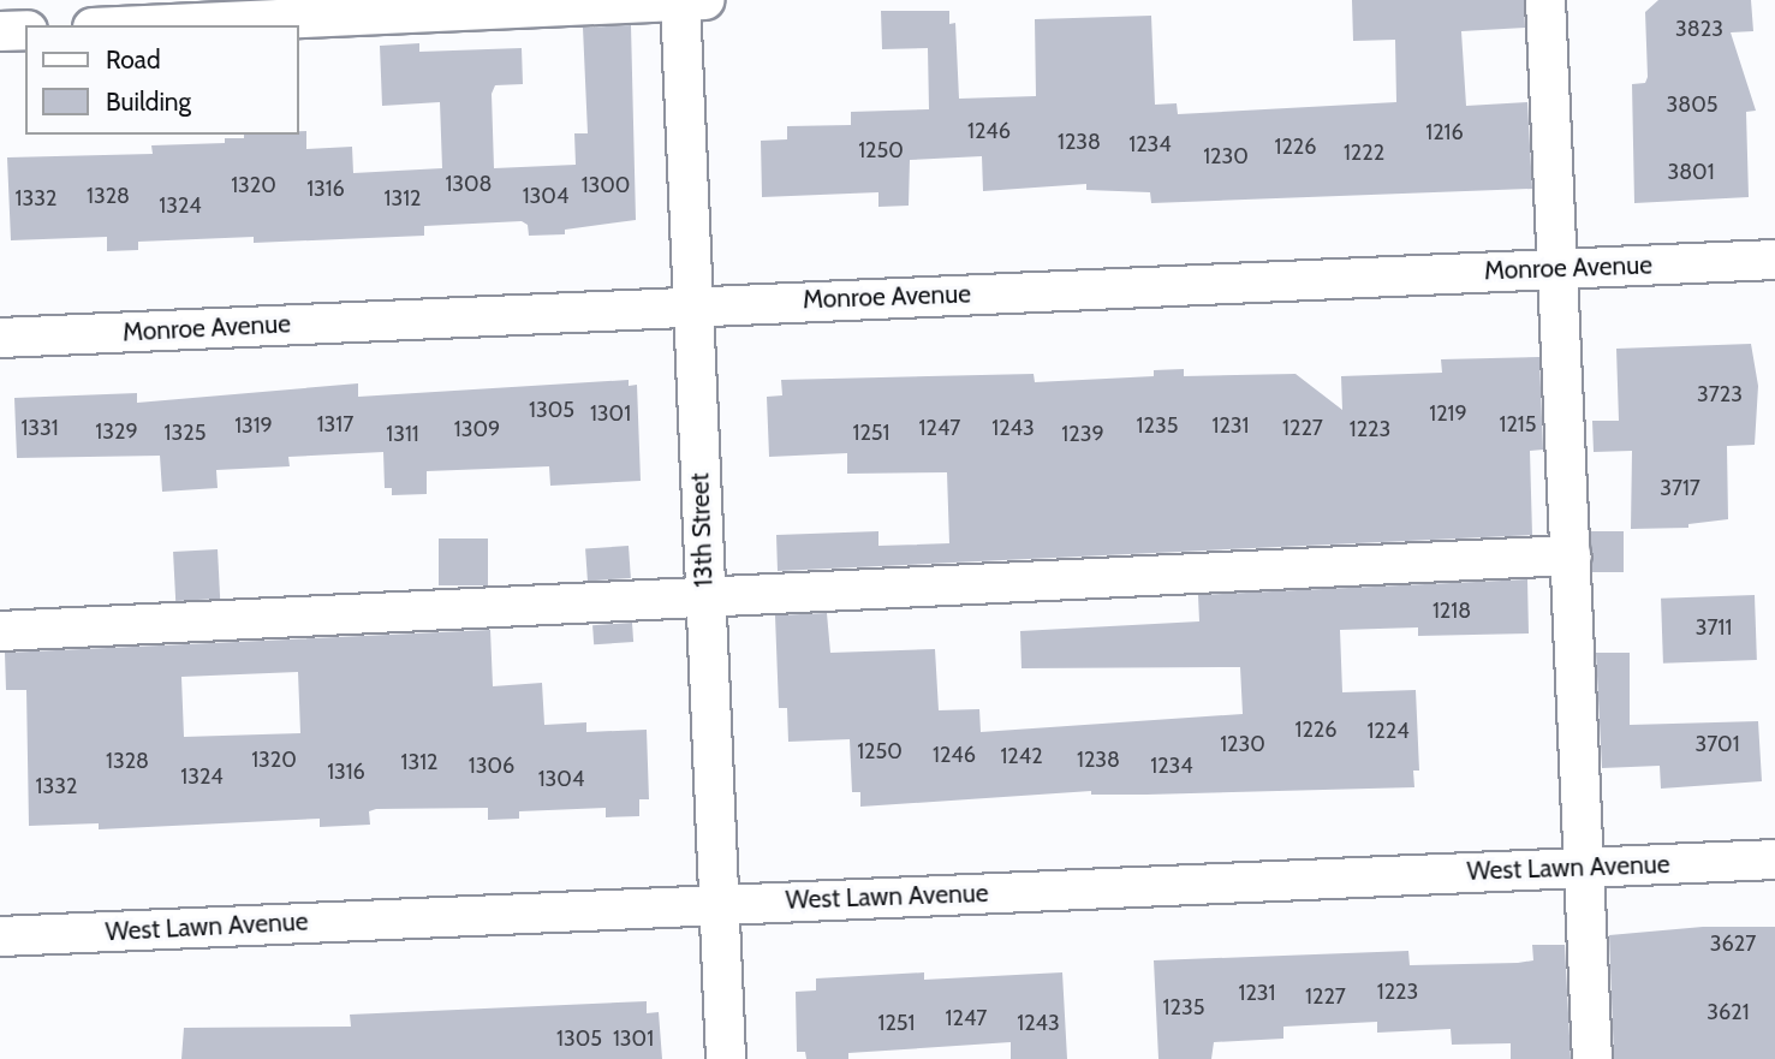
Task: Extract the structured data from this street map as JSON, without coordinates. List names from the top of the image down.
{
  "streets": {
    "street": ["Monroe Avenue", "13th Street", "West Lawn Avenue"]
  },
  "crossings": [
    ["Monroe Avenue", "13th Street"],
    ["13th Street", "West Lawn Avenue"]
  ],
  "house_numbers": [
    "3823",
    "3805",
    "1246",
    "1216",
    "1238",
    "1234",
    "1226",
    "1250",
    "1222",
    "1230",
    "3801",
    "1308",
    "1320",
    "1300",
    "1316",
    "1328",
    "1304",
    "1332",
    "1312",
    "1324",
    "3723",
    "1305",
    "1301",
    "1219",
    "1317",
    "1215",
    "1319",
    "1235",
    "1231",
    "1331",
    "1247",
    "1243",
    "1227",
    "1309",
    "1223",
    "1329",
    "1325",
    "1251",
    "1311",
    "1239",
    "3717",
    "1218",
    "3711",
    "1226",
    "1224",
    "1230",
    "3701",
    "1250",
    "1246",
    "1242",
    "1320",
    "1238",
    "1328",
    "1312",
    "1306",
    "1234",
    "1316",
    "1324",
    "1304",
    "1332",
    "3627",
    "1223",
    "1231",
    "1227",
    "1235",
    "3621",
    "1247",
    "1251",
    "1243",
    "1305",
    "1301"
  ],
  "legend": ["Road", "Building"]
}
